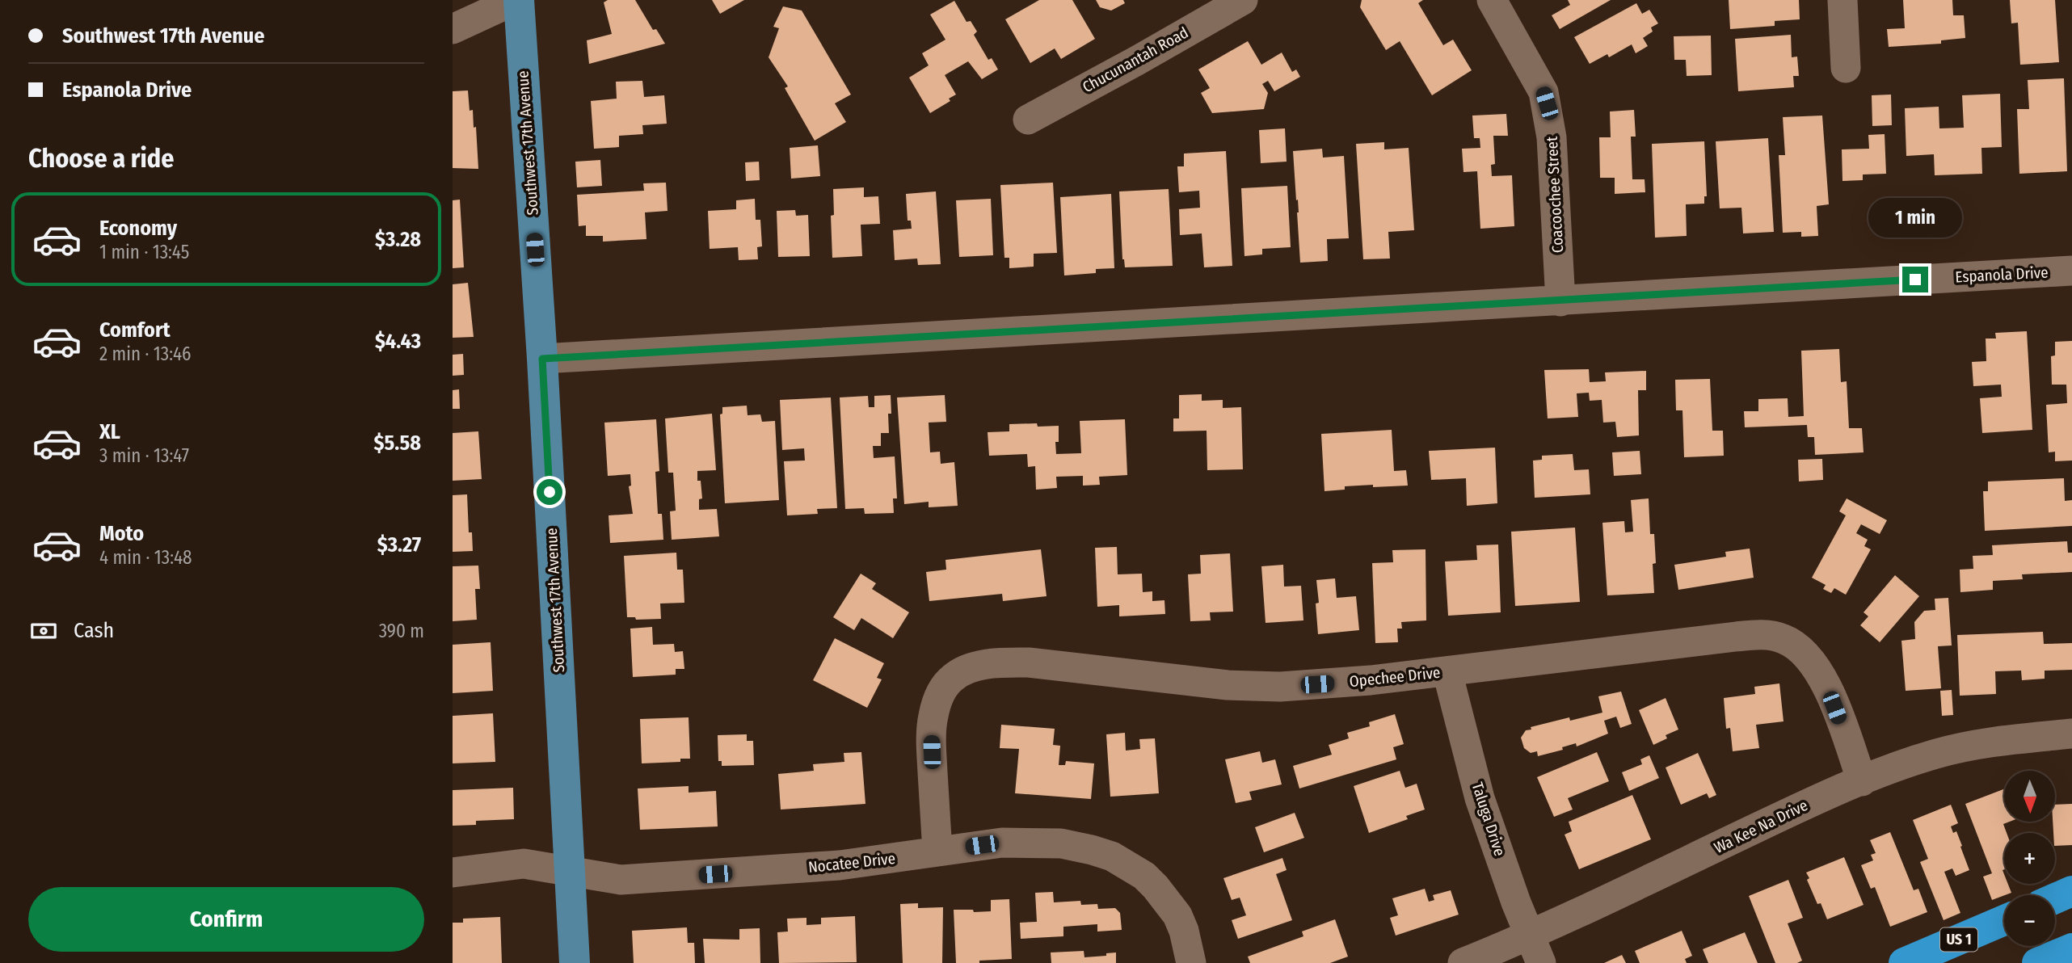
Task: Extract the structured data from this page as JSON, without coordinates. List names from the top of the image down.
{
  "streets": {
    "highway": ["US 1"],
    "main road": ["Southwest 17th Avenue"],
    "street": [
      "Chucunantah Road",
      "Coacoochee Street",
      "Espanola Drive",
      "Opechee Drive",
      "Taluga Drive",
      "Wa Kee Na Drive",
      "Nocatee Drive"
    ]
  },
  "crossings": [
    ["Southwest 17th Avenue", "Espanola Drive"],
    ["Southwest 17th Avenue", "Nocatee Drive"],
    ["Coacoochee Street", "Espanola Drive"],
    ["Opechee Drive", "Taluga Drive"],
    ["Opechee Drive", "Wa Kee Na Drive"],
    ["Opechee Drive", "Nocatee Drive"],
    ["Taluga Drive", "Wa Kee Na Drive"]
  ],
  "north": "bottom",
  "page": {
    "banner": ["Southwest 17th Avenue", "Espanola Drive"],
    "heading": "Choose a ride",
    "list": [
      {
        "name": "Economy",
        "note": "1 min · 13:45",
        "value": "$3.28"
      },
      {
        "name": "Comfort",
        "note": "2 min · 13:46",
        "value": "$4.43"
      },
      {
        "name": "XL",
        "note": "3 min · 13:47",
        "value": "$5.58"
      },
      {
        "name": "Moto",
        "note": "4 min · 13:48",
        "value": "$3.27"
      }
    ],
    "bubble": "1 min",
    "pay": ["Cash", "390 m"],
    "map_buttons": ["+", "−"],
    "buttons": "Confirm"
  }
}
